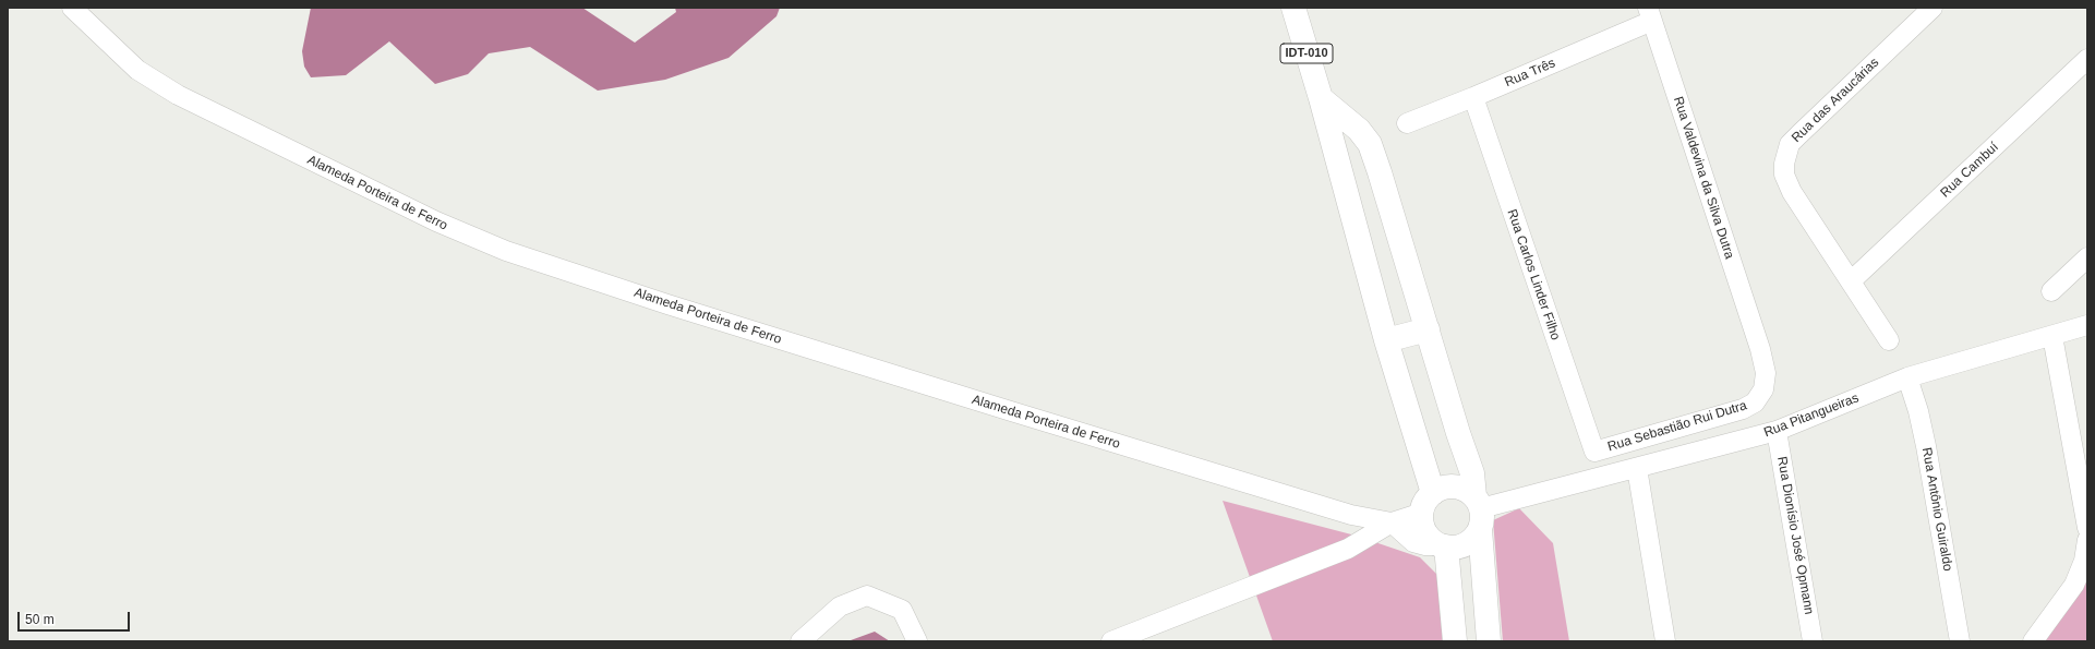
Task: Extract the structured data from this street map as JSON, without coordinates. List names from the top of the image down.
{
  "streets": {
    "main road": ["IDT-010"],
    "street": [
      "Rua Três",
      "Rua das Araucárias",
      "Rua Cambuí",
      "Rua Valdevina da Silva Dutra",
      "Alameda Porteira de Ferro",
      "Rua Carlos Linder Filho",
      "Rua Pitangueiras",
      "Rua Sebastião Rui Dutra",
      "Rua Antônio Guiraldo",
      "Rua Dionísio José Opmann"
    ]
  },
  "crossings": [
    ["Rua Três", "Rua Valdevina da Silva Dutra"],
    ["Rua Três", "Rua Carlos Linder Filho"],
    ["Rua das Araucárias", "Rua Cambuí"],
    ["Rua Valdevina da Silva Dutra", "Rua Sebastião Rui Dutra"],
    ["Alameda Porteira de Ferro", "Rua Pitangueiras"],
    ["Rua Carlos Linder Filho", "Rua Sebastião Rui Dutra"],
    ["Rua Pitangueiras", "Rua Antônio Guiraldo"],
    ["Rua Pitangueiras", "Rua Dionísio José Opmann"]
  ],
  "scale_bar": "50 m"
}
